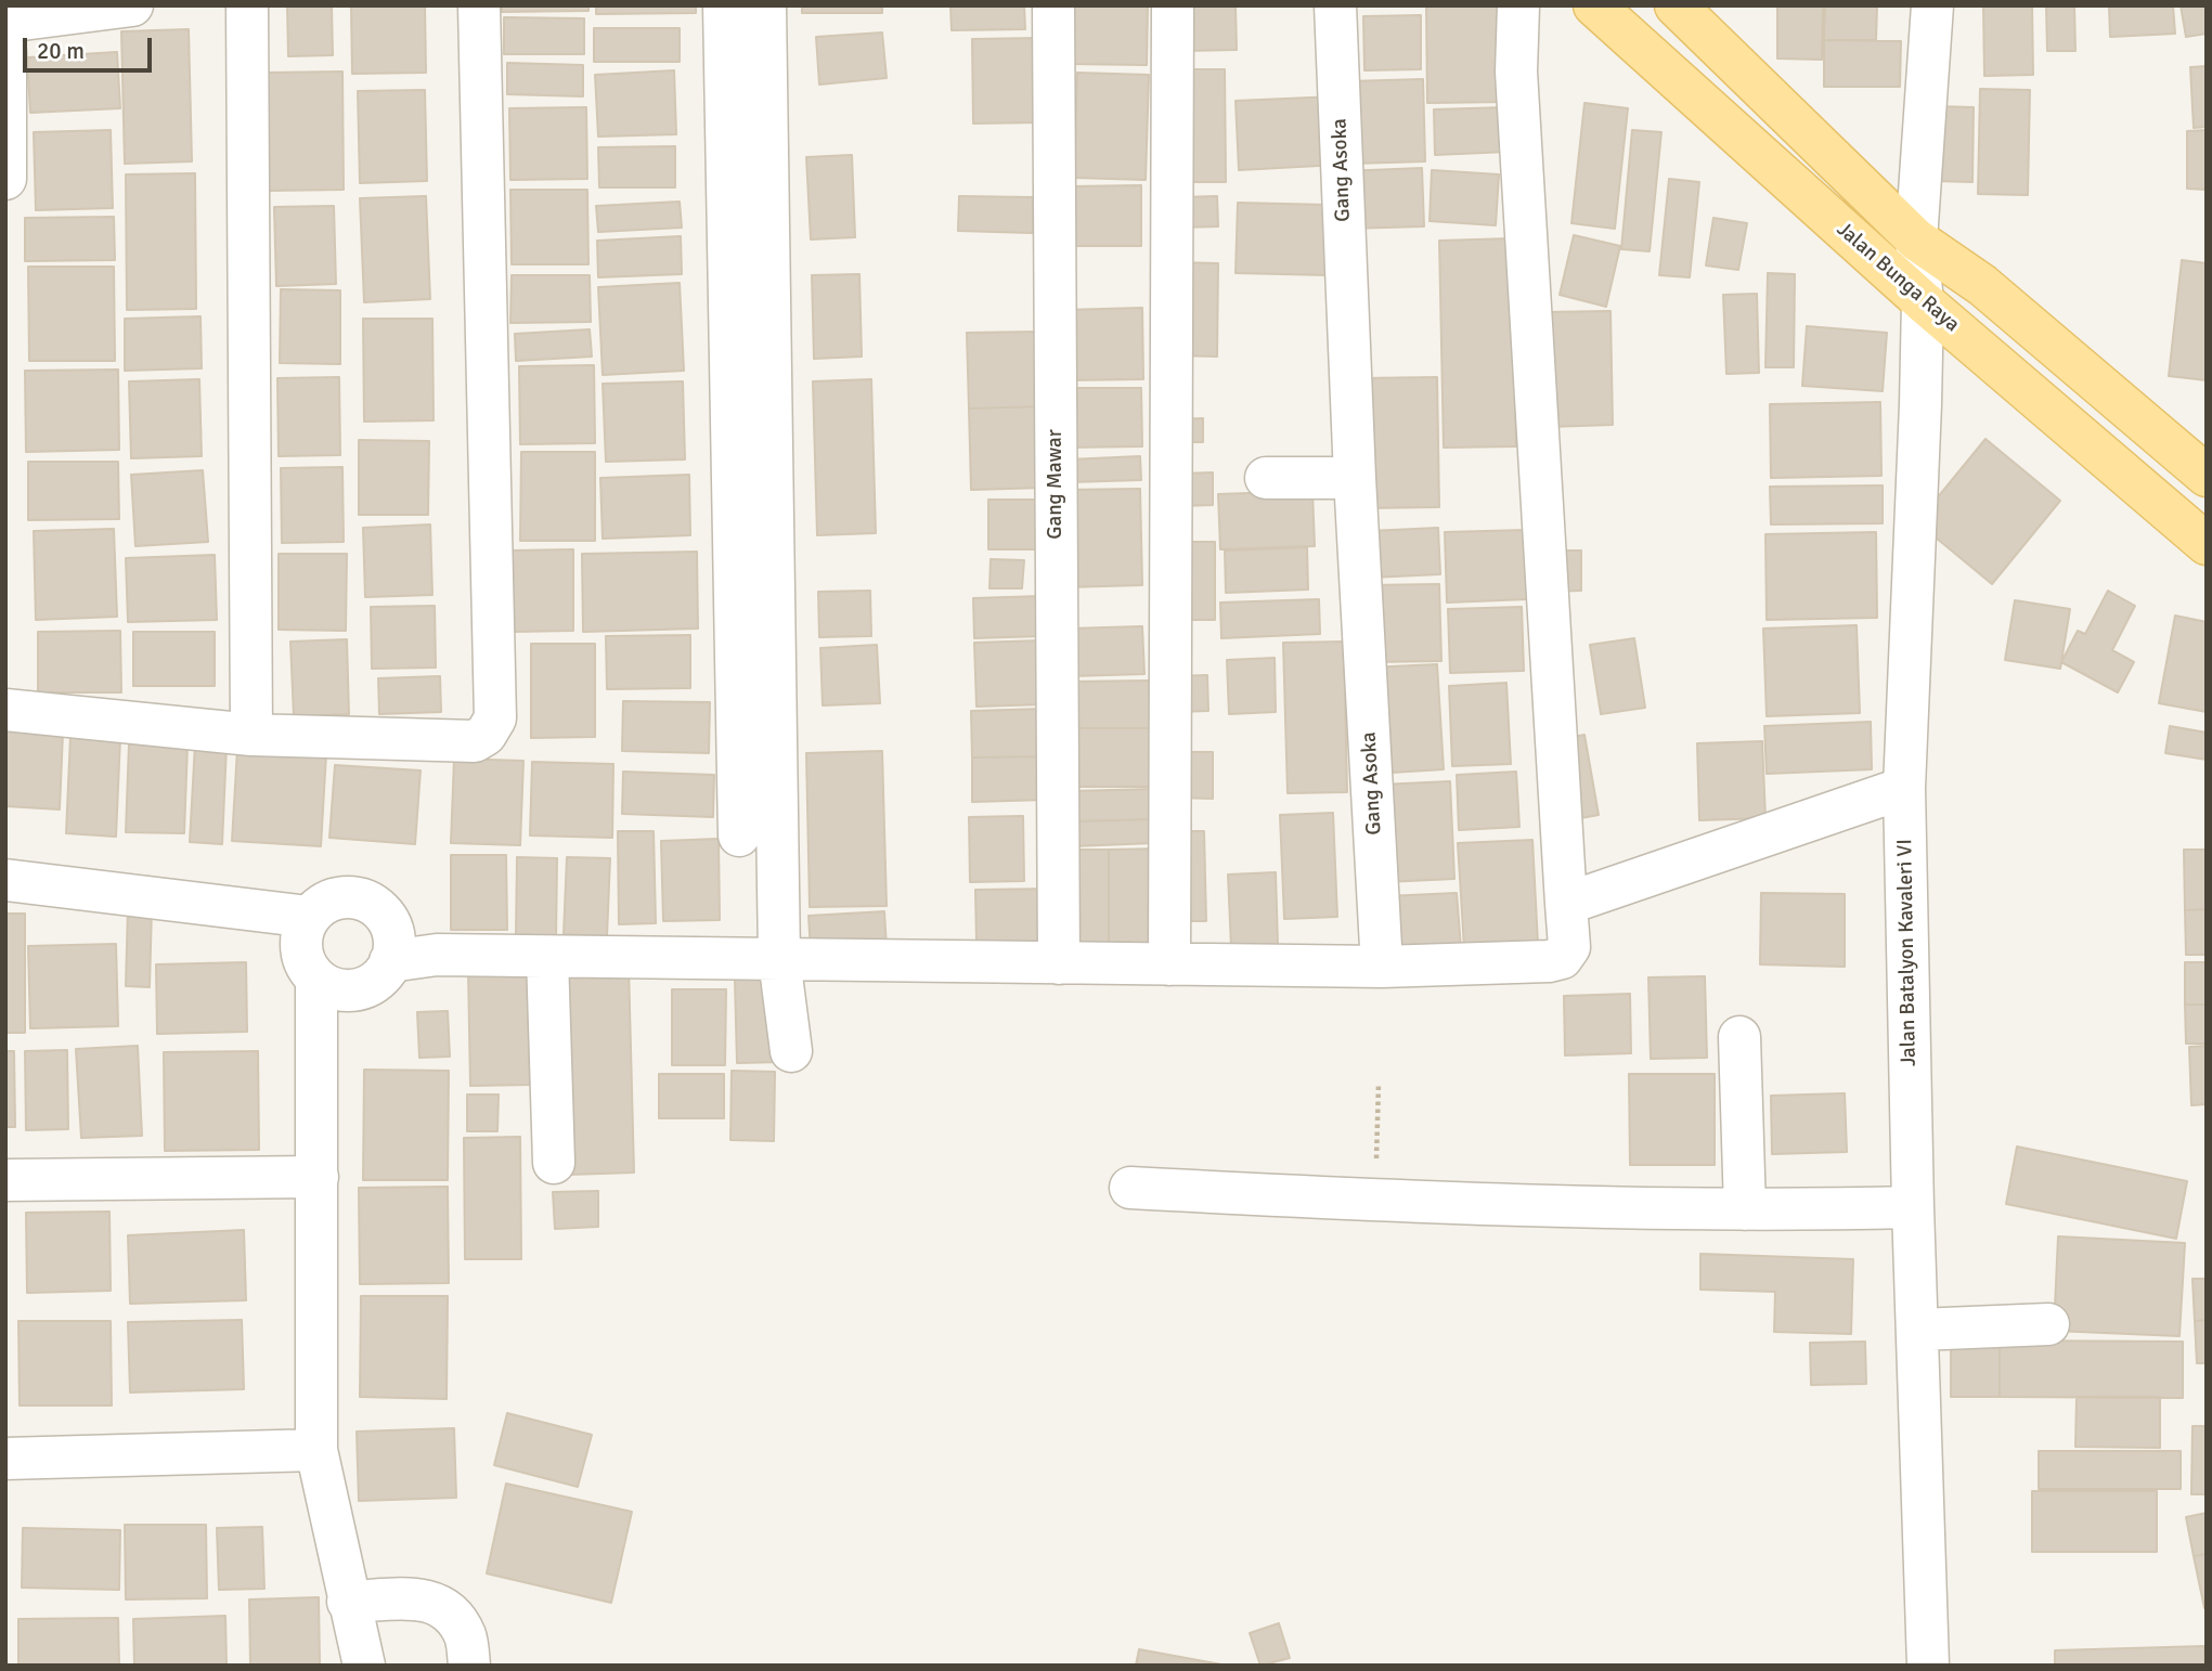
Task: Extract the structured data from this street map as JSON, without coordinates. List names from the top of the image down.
{
  "streets": {
    "main road": ["Jalan Bunga Raya"],
    "street": ["Gang Asoka", "Gang Mawar", "Jalan Batalyon Kavaleri VI"]
  },
  "crossings": [
    ["Jalan Bunga Raya", "Jalan Batalyon Kavaleri VI"]
  ],
  "scale_bar": "20 m"
}
